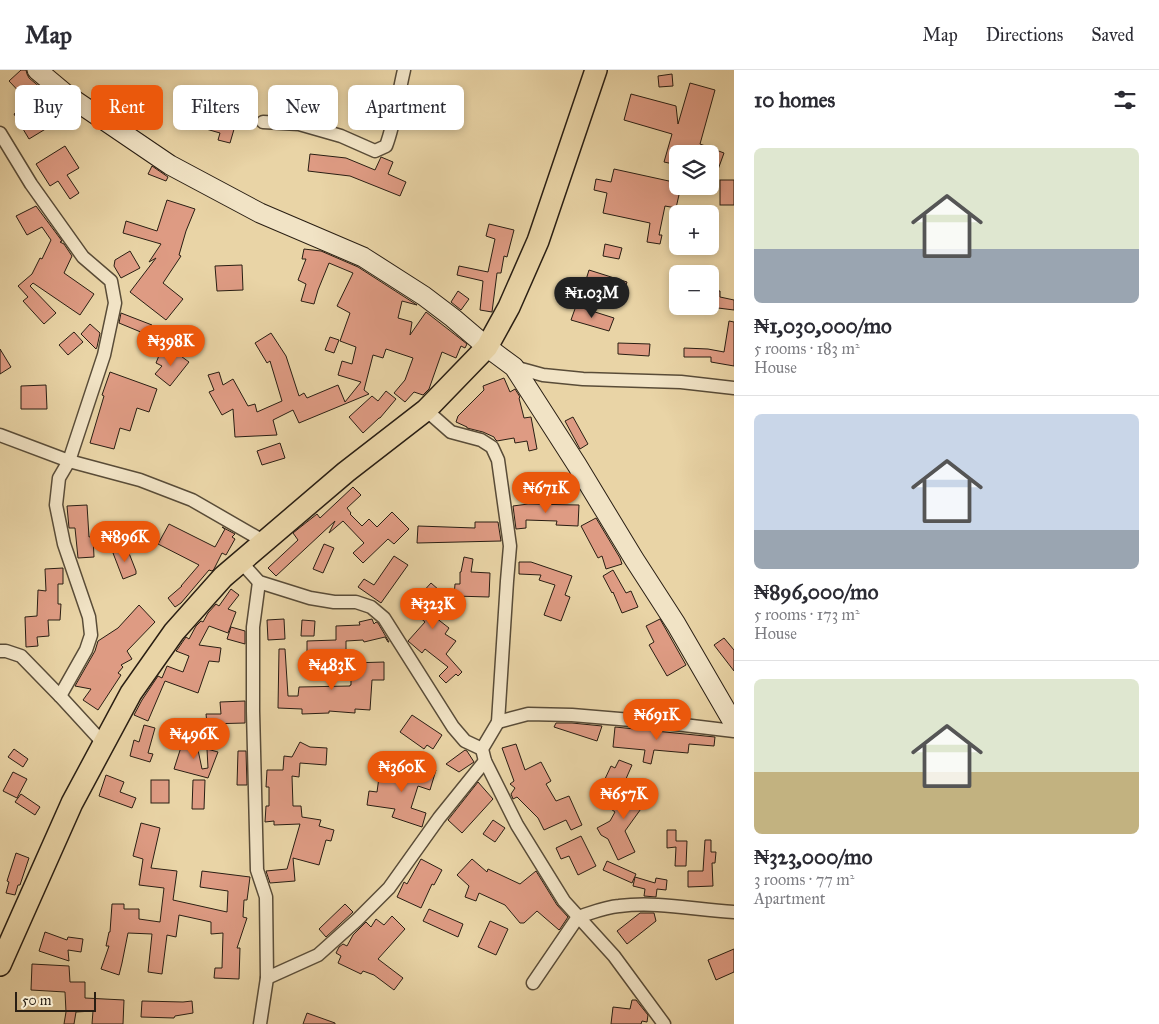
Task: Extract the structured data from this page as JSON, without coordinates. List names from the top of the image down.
{
  "scale_bar": "50 m",
  "page": {
    "header": "Map",
    "nav": ["Map", "Directions", "Saved"],
    "heading": "10 homes",
    "chip": [
      "Buy",
      "Rent",
      "Filters",
      "New",
      "Apartment"
    ],
    "list": [
      {
        "name": "₦1,030,000/mo",
        "note": "5 rooms · 183 m² · House"
      },
      {
        "name": "₦896,000/mo",
        "note": "5 rooms · 173 m² · House"
      },
      {
        "name": "₦323,000/mo",
        "note": "3 rooms · 77 m² · Apartment"
      }
    ],
    "map_buttons": ["+", "−"],
    "price": [
      "₦1.03M",
      "₦398K",
      "₦671K",
      "₦896K",
      "₦323K",
      "₦483K",
      "₦691K",
      "₦496K",
      "₦360K",
      "₦657K"
    ],
    "scale": "50 m"
  }
}
